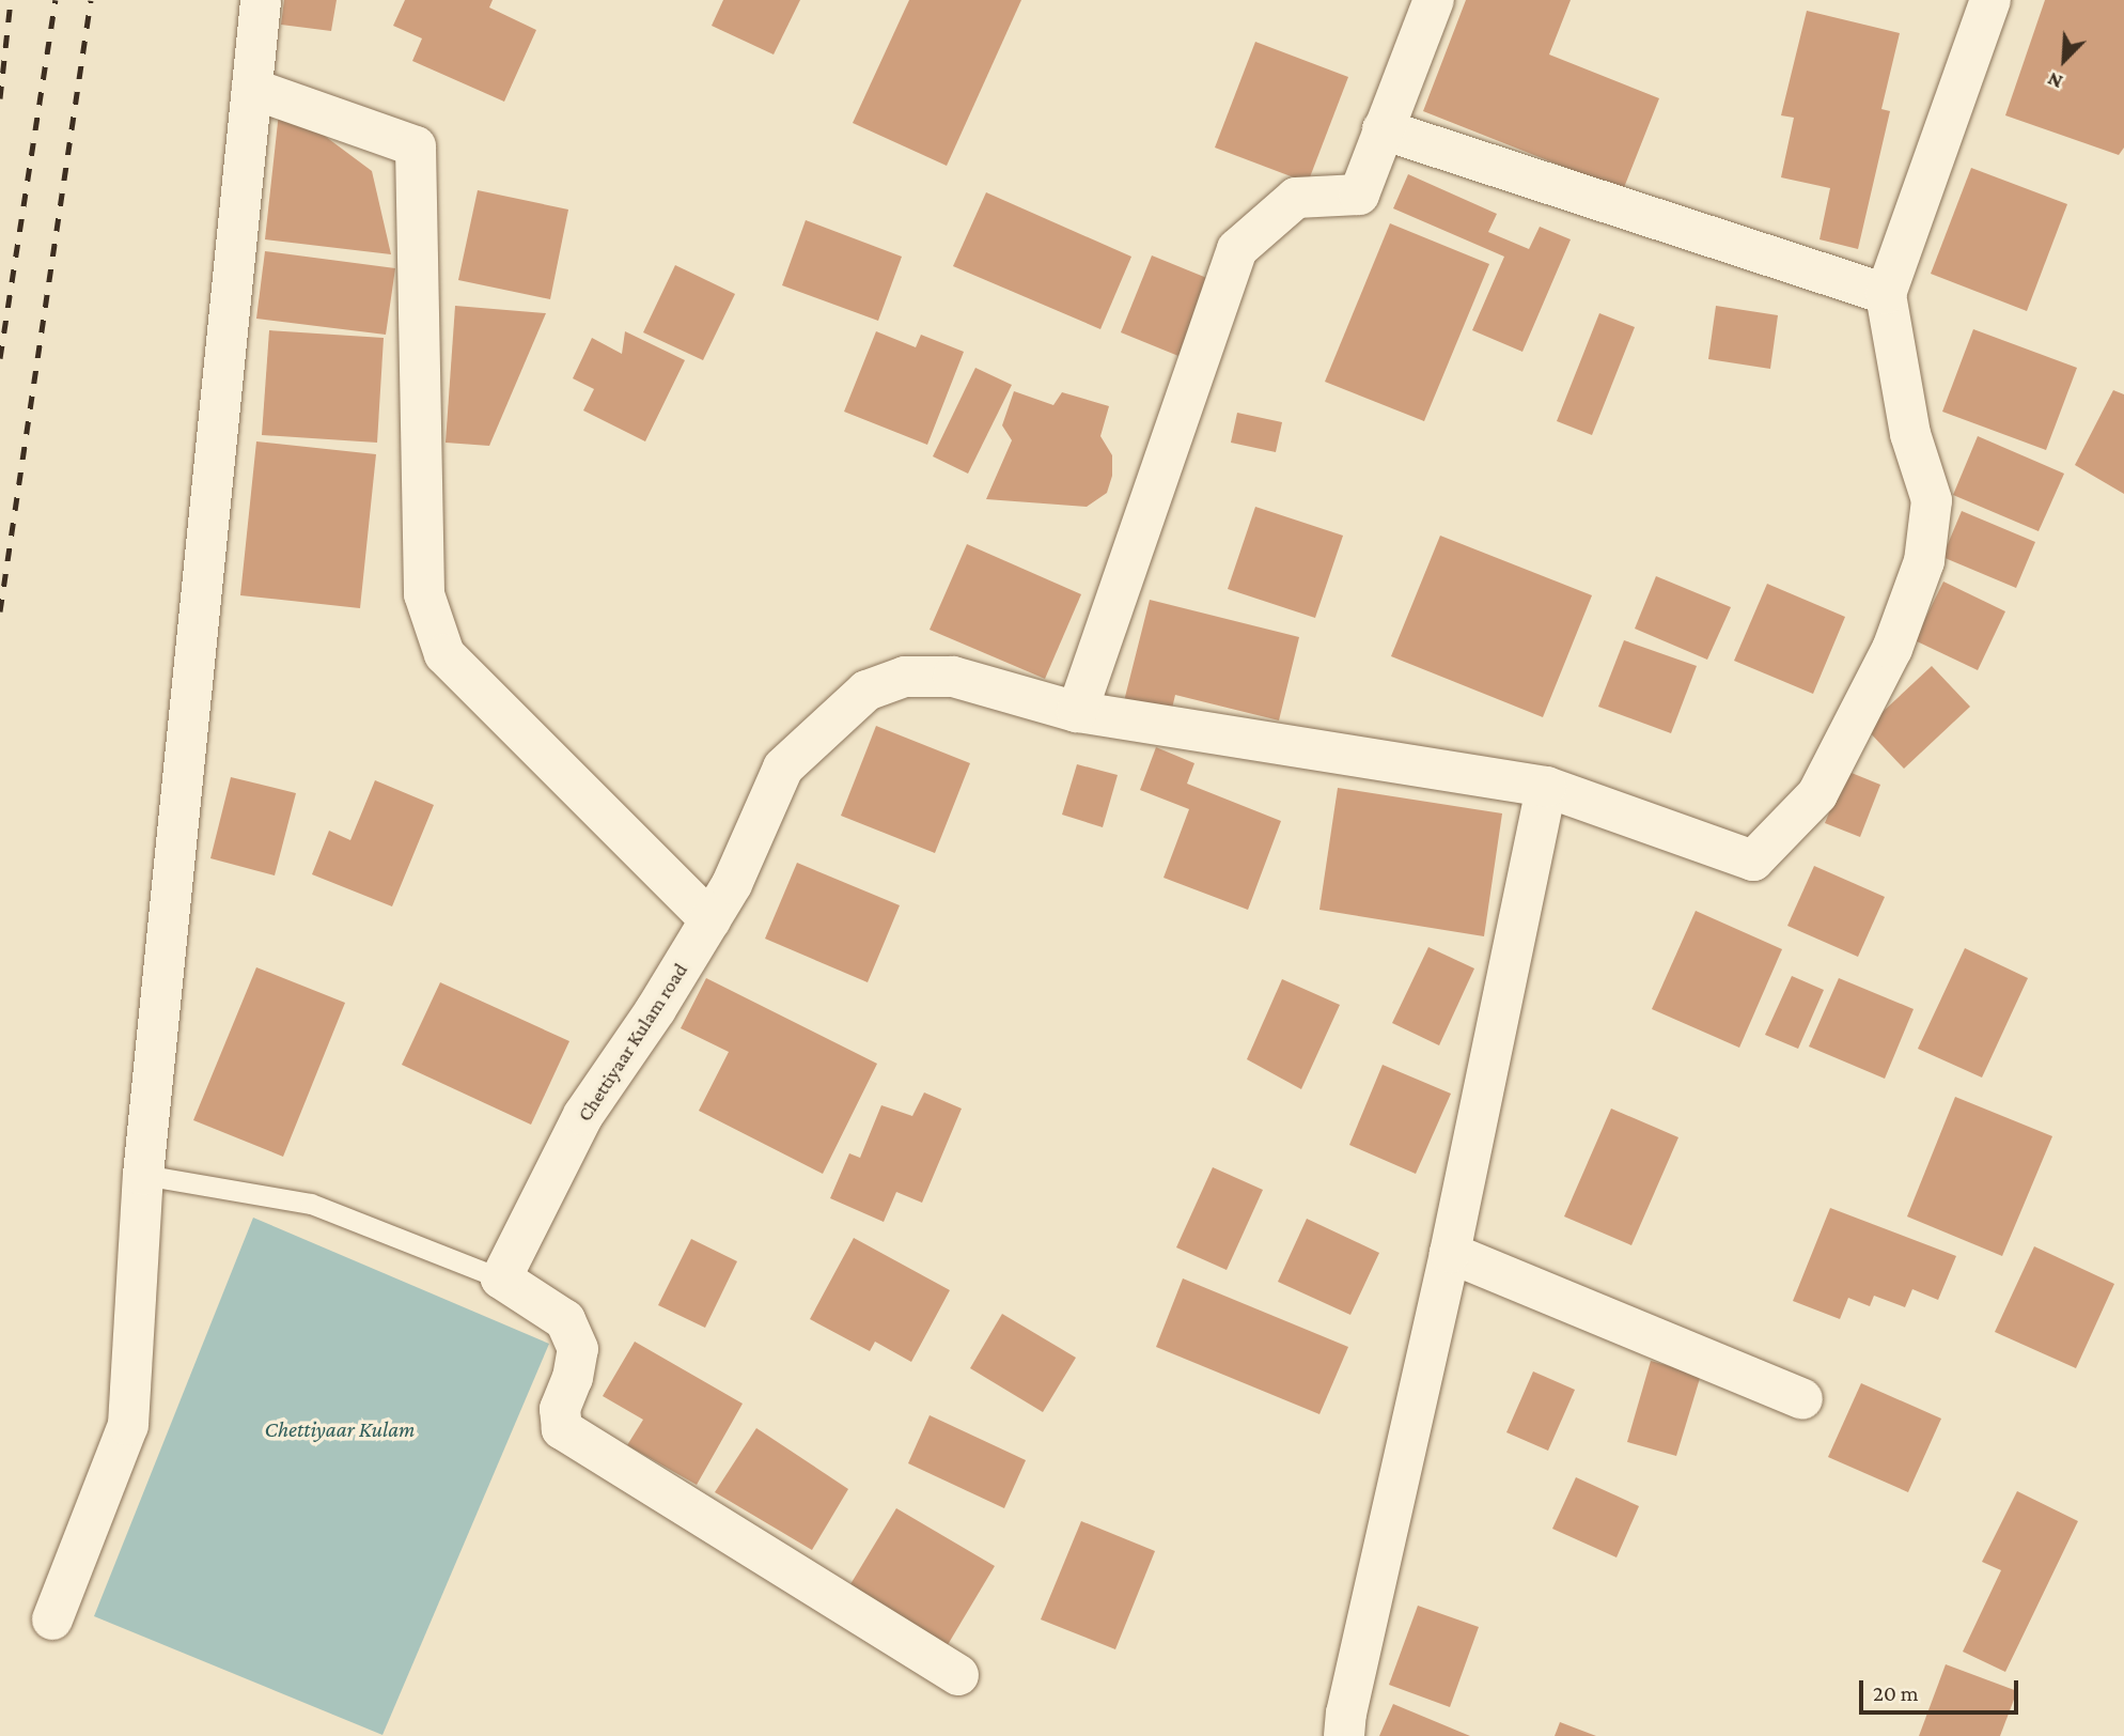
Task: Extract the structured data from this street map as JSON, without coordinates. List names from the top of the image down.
{
  "streets": {
    "street": ["Chettiyaar Kulam road"]
  },
  "water": ["Chettiyaar Kulam"],
  "scale_bar": "20 m",
  "north": "bottom left"
}
